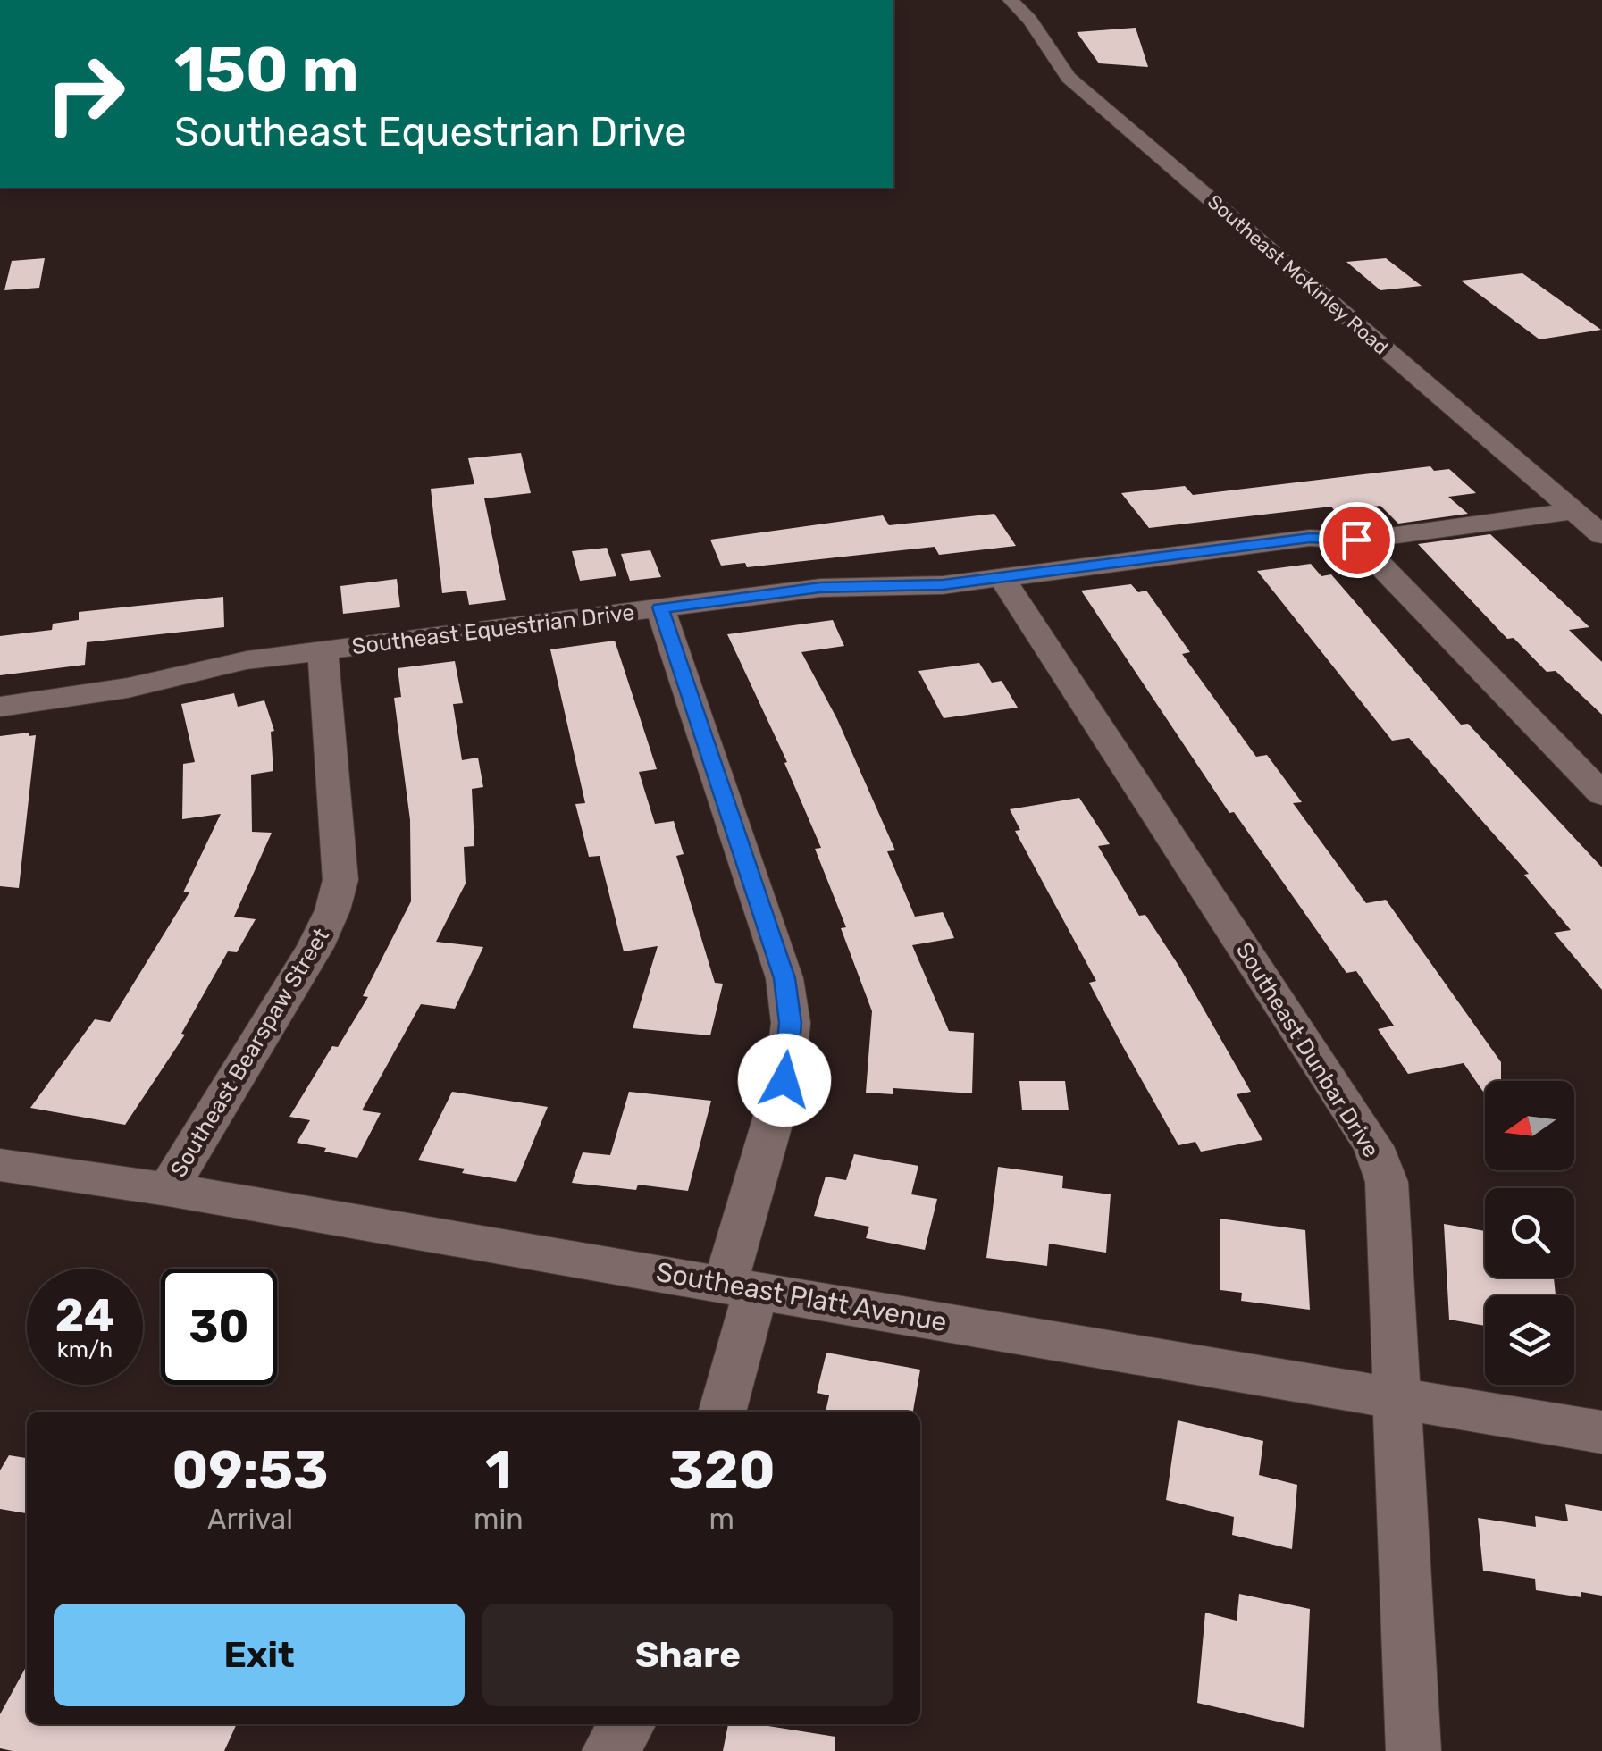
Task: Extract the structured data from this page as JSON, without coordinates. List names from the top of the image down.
{
  "streets": {
    "street": [
      "Southeast McKinley Road",
      "Southeast Equestrian Drive",
      "Southeast Dunbar Drive",
      "Southeast Bearspaw Street",
      "Southeast Platt Avenue"
    ]
  },
  "crossings": [
    ["Southeast McKinley Road", "Southeast Equestrian Drive"],
    ["Southeast Equestrian Drive", "Southeast Dunbar Drive"],
    ["Southeast Equestrian Drive", "Southeast Bearspaw Street"],
    ["Southeast Dunbar Drive", "Southeast Platt Avenue"],
    ["Southeast Bearspaw Street", "Southeast Platt Avenue"]
  ],
  "north": "left",
  "page": {
    "turn": ["150 m", "Southeast Equestrian Drive"],
    "speed": "24 km/h",
    "limit": "30",
    "eta": [
      "09:53",
      "Arrival",
      "1",
      "min",
      "320",
      "m"
    ],
    "buttons": ["Exit", "Share"]
  }
}
